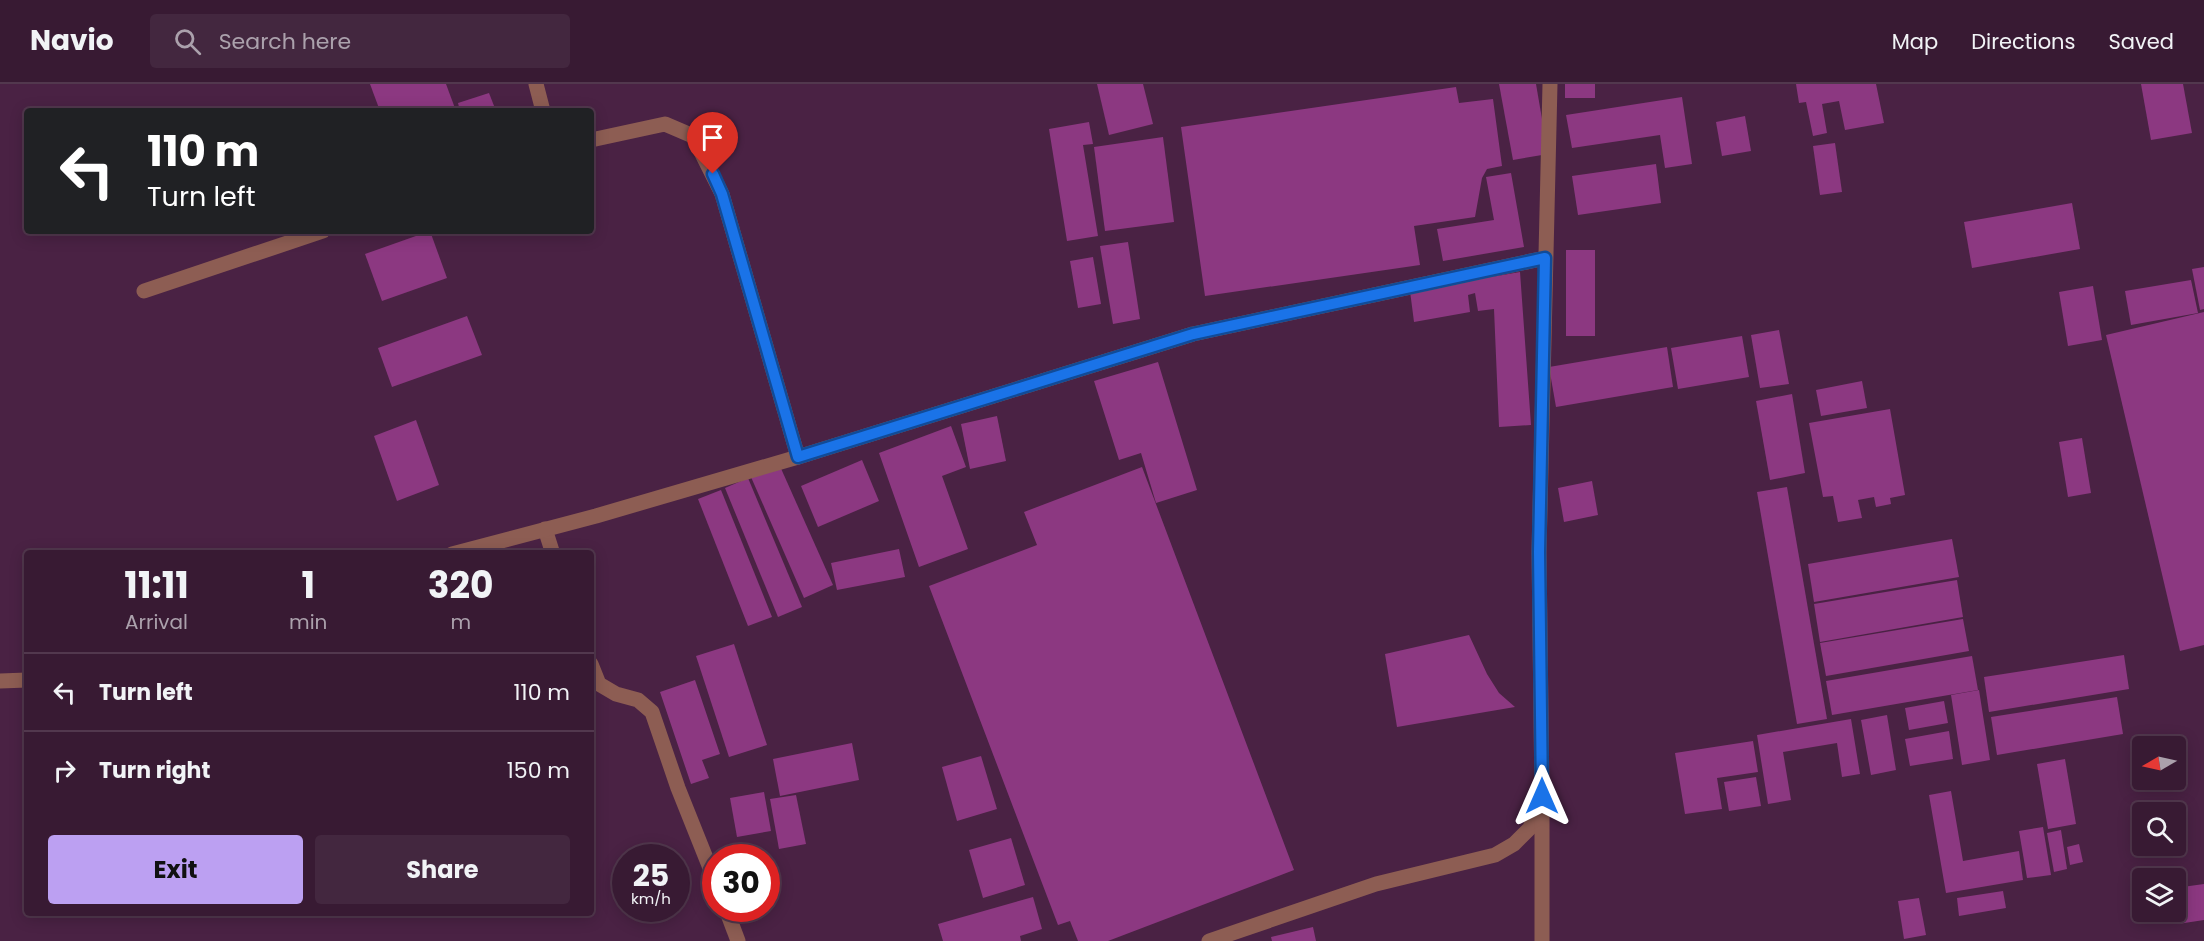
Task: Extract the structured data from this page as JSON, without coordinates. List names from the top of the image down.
{
  "north": "left",
  "page": {
    "header": "Navio",
    "search": "Search here",
    "nav": ["Map", "Directions", "Saved"],
    "turn": ["110 m", "Turn left"],
    "eta": [
      "11:11",
      "Arrival",
      "1",
      "min",
      "320",
      "m"
    ],
    "list": [
      {
        "name": "Turn left",
        "value": "110 m"
      },
      {
        "name": "Turn right",
        "value": "150 m"
      }
    ],
    "buttons": ["Exit", "Share"],
    "speed": "25 km/h",
    "limit": "30"
  }
}
